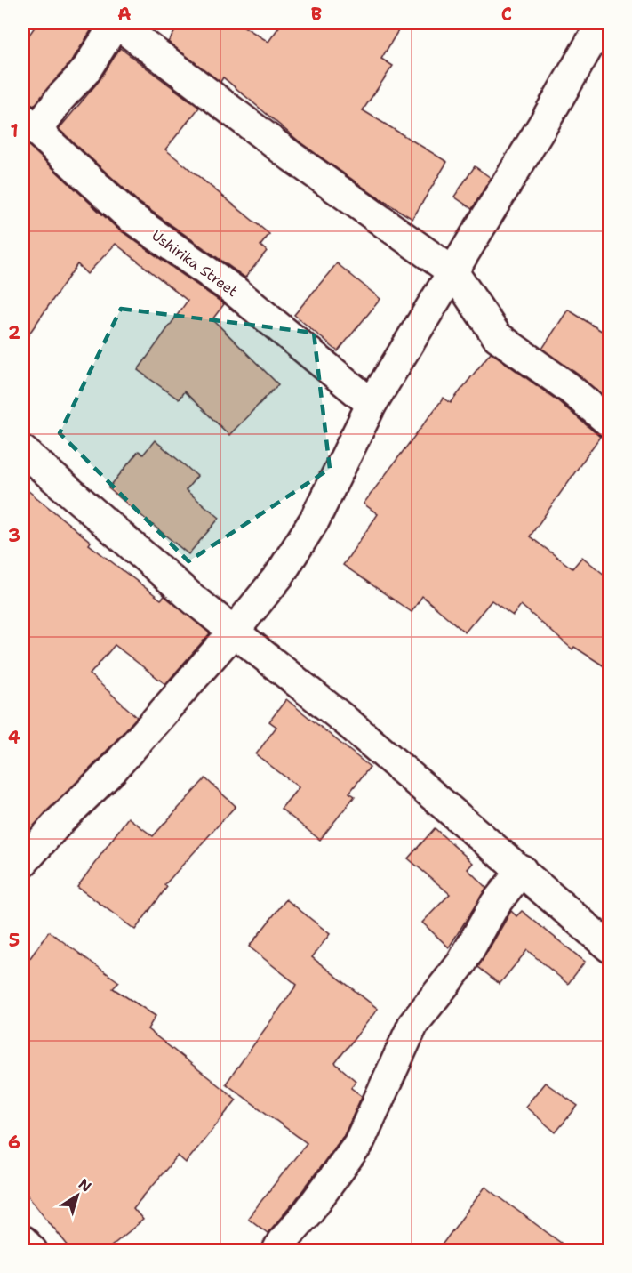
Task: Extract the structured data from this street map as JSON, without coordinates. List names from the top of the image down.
{
  "streets": {
    "street": ["Ushirika Street"]
  },
  "north": "top right",
  "grid": {
    "columns": ["A", "B", "C"],
    "rows": [
      "1",
      "2",
      "3",
      "4",
      "5",
      "6"
    ]
  }
}
